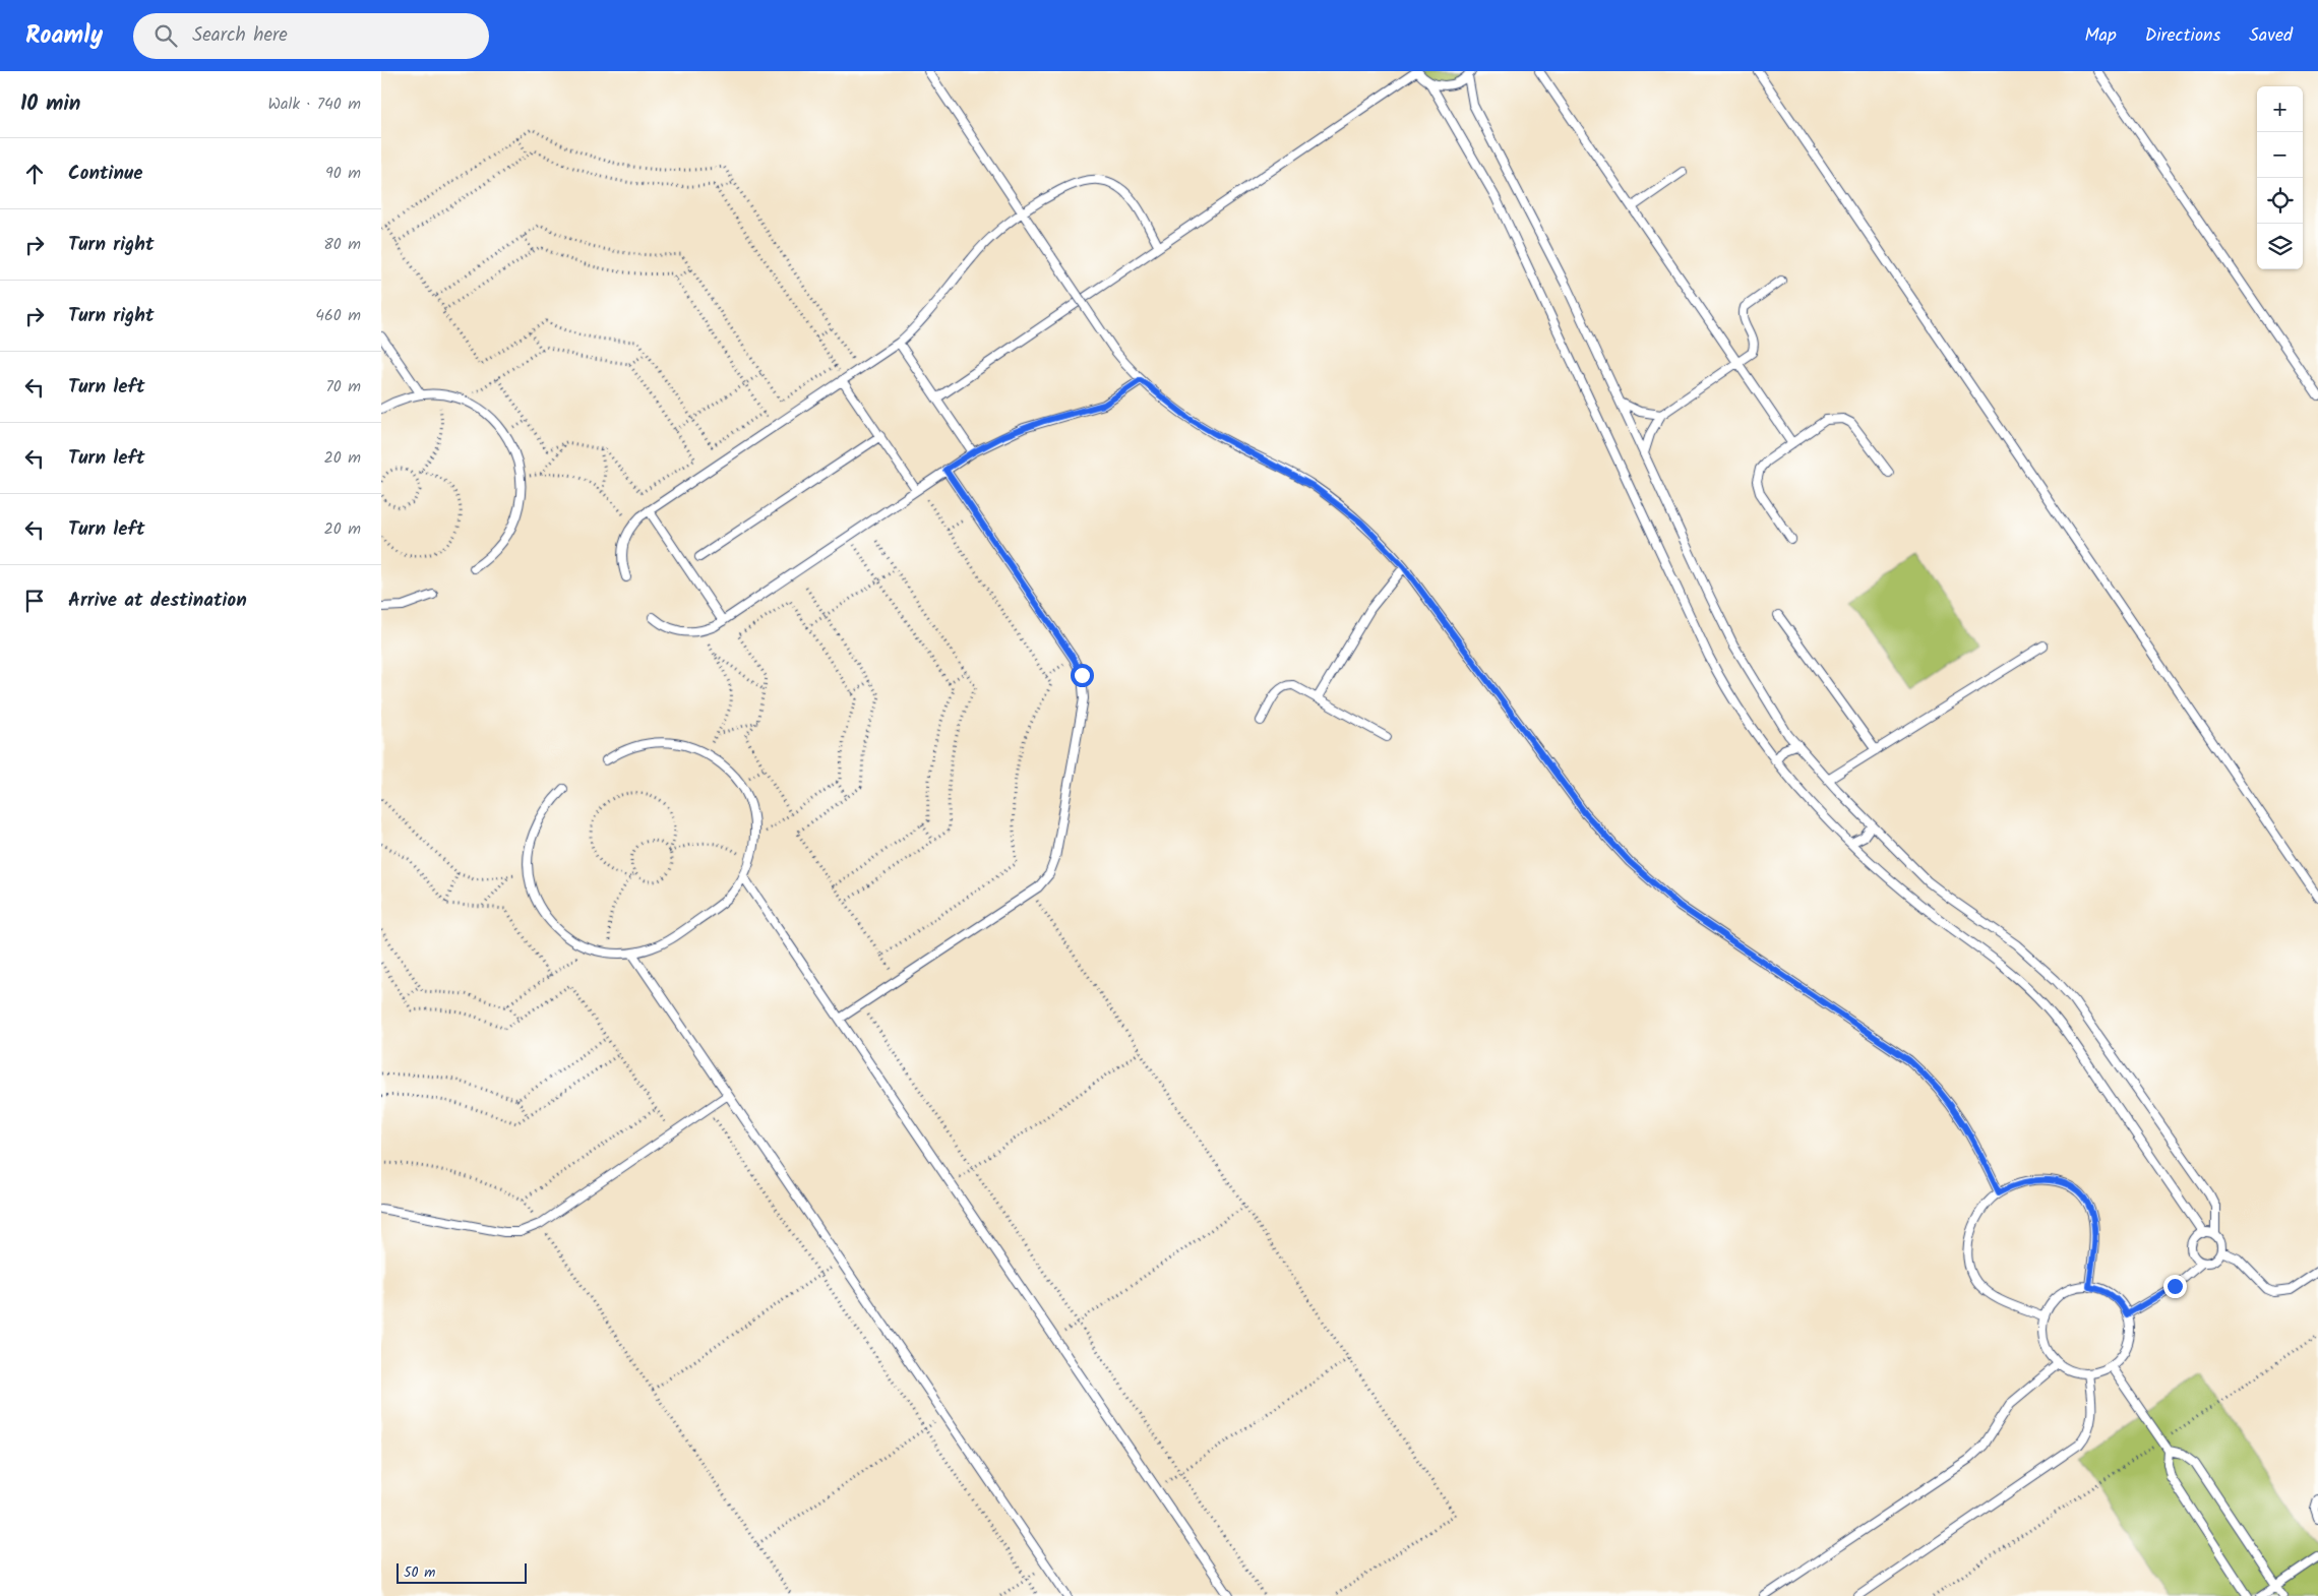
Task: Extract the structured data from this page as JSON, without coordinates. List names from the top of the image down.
{
  "scale_bar": "50 m",
  "page": {
    "header": "Roamly",
    "search": "Search here",
    "nav": ["Map", "Directions", "Saved"],
    "heading": ["10 min", "Walk · 740 m"],
    "map_buttons": ["+", "−"],
    "list": [
      ["Continue", "90 m"],
      ["Turn right", "80 m"],
      ["Turn right", "460 m"],
      ["Turn left", "70 m"],
      ["Turn left", "20 m"],
      ["Turn left", "20 m"],
      "Arrive at destination"
    ],
    "scale": "50 m"
  }
}
